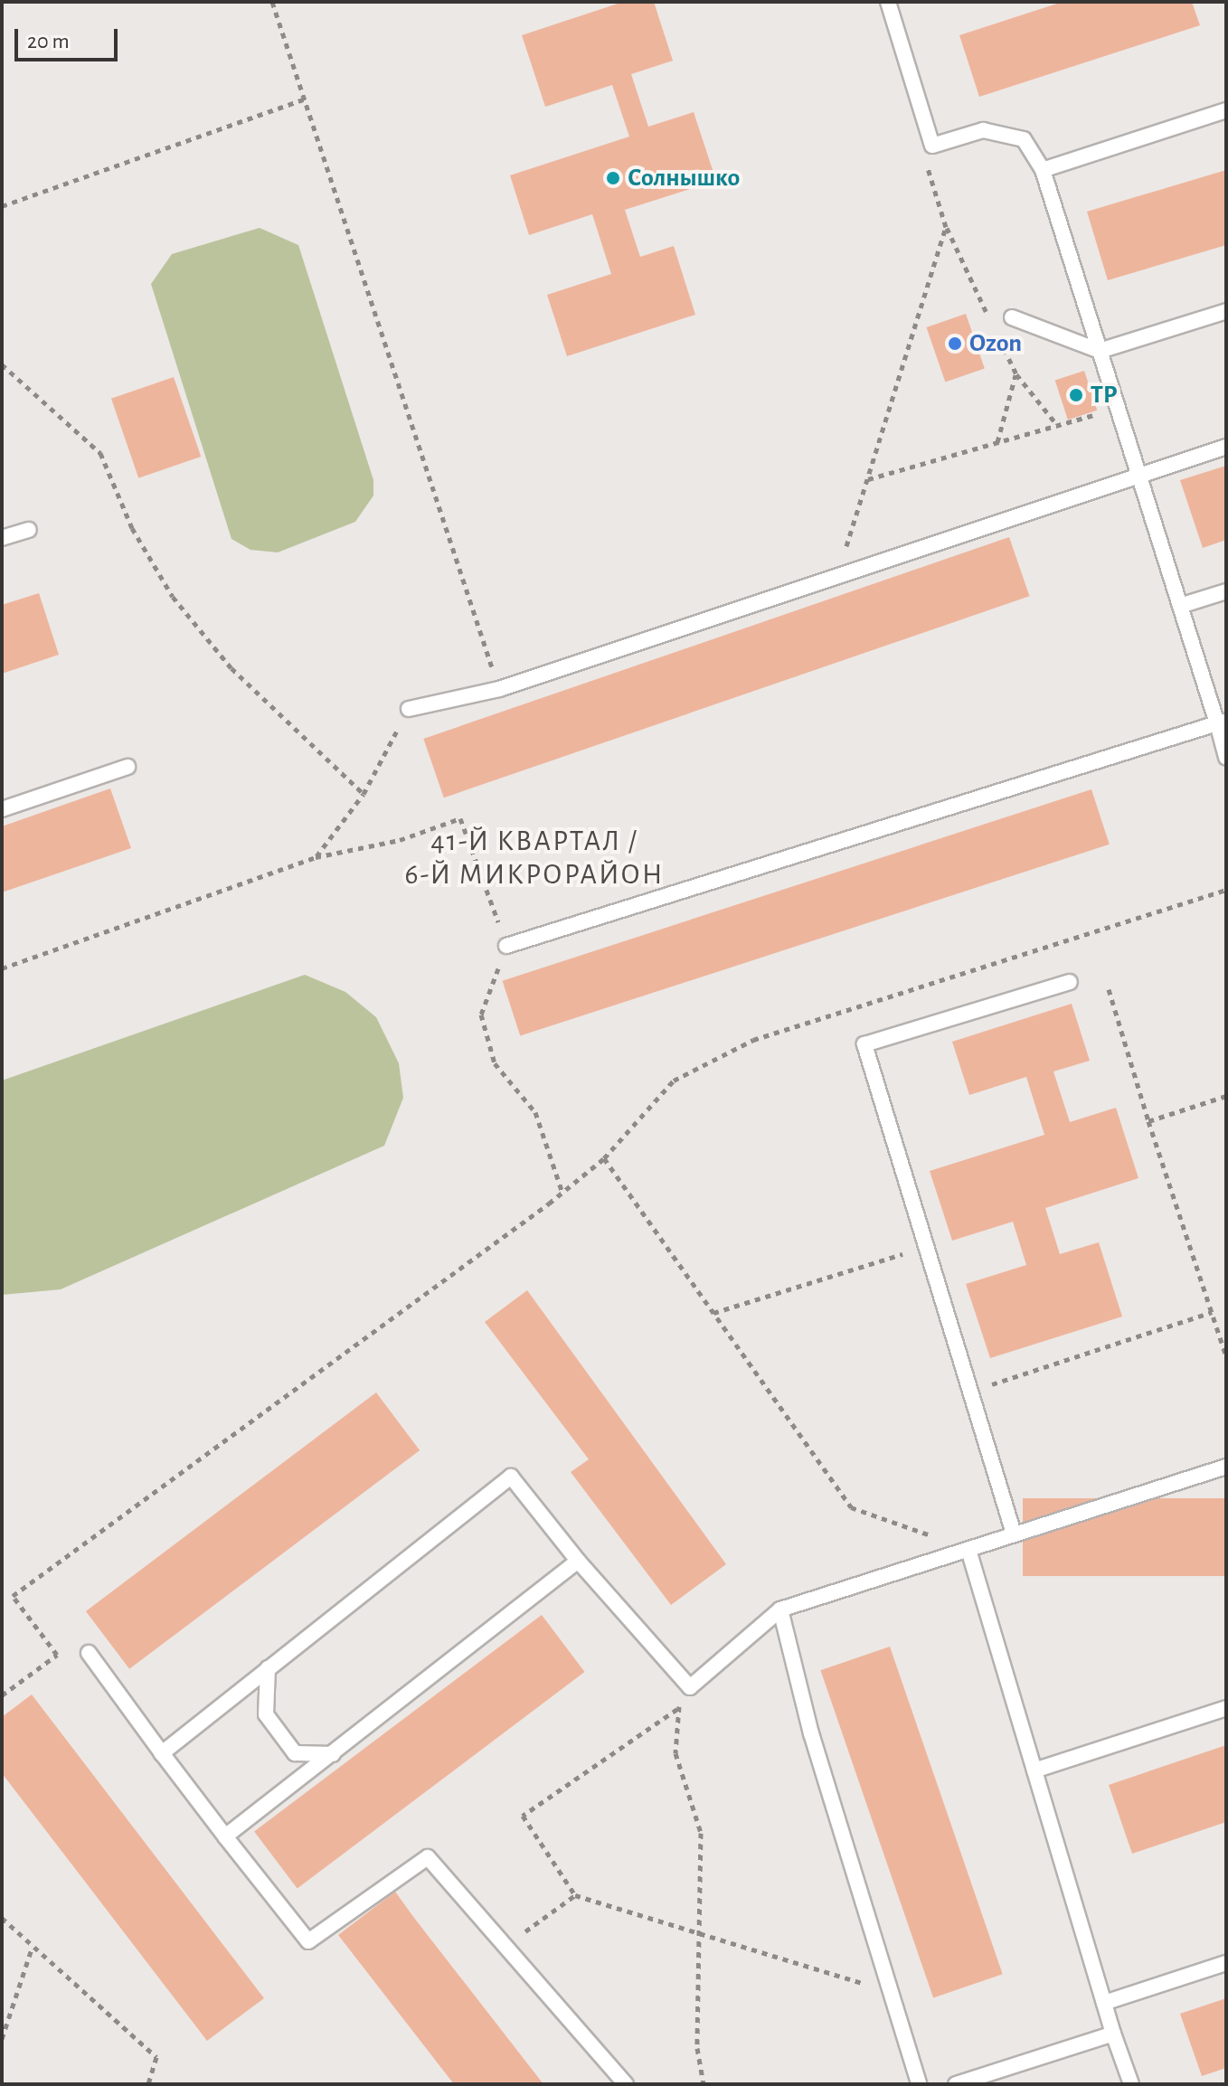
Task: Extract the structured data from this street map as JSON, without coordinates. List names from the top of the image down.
{
  "districts": ["41-Й КВАРТАЛ / 6-Й МИКРОРАЙОН"],
  "places": ["Солнышко", "Ozon", "ТР"],
  "scale_bar": "20 m"
}
